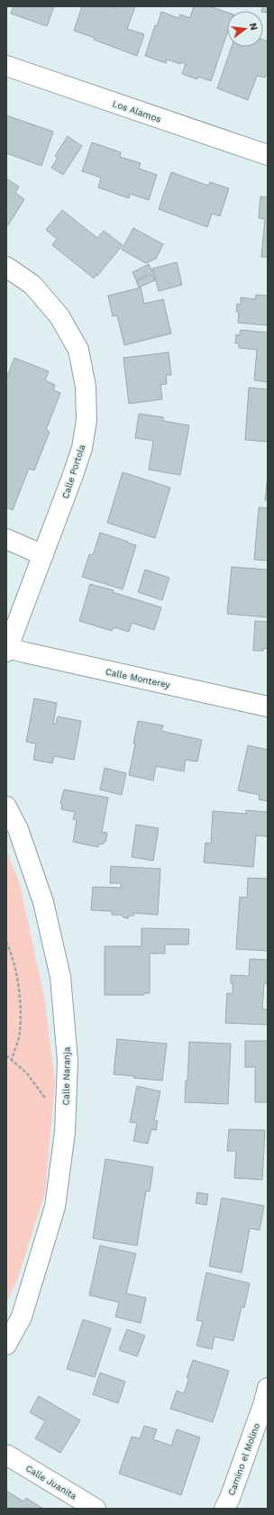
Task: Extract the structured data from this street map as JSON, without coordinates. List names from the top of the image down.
{
  "streets": {
    "street": [
      "Los Alamos",
      "Calle Portola",
      "Calle Monterey",
      "Calle Naranja",
      "Camino el Molino",
      "Calle Juanita"
    ]
  },
  "crossings": [
    ["Calle Portola", "Calle Monterey"]
  ],
  "north": "right"
}
